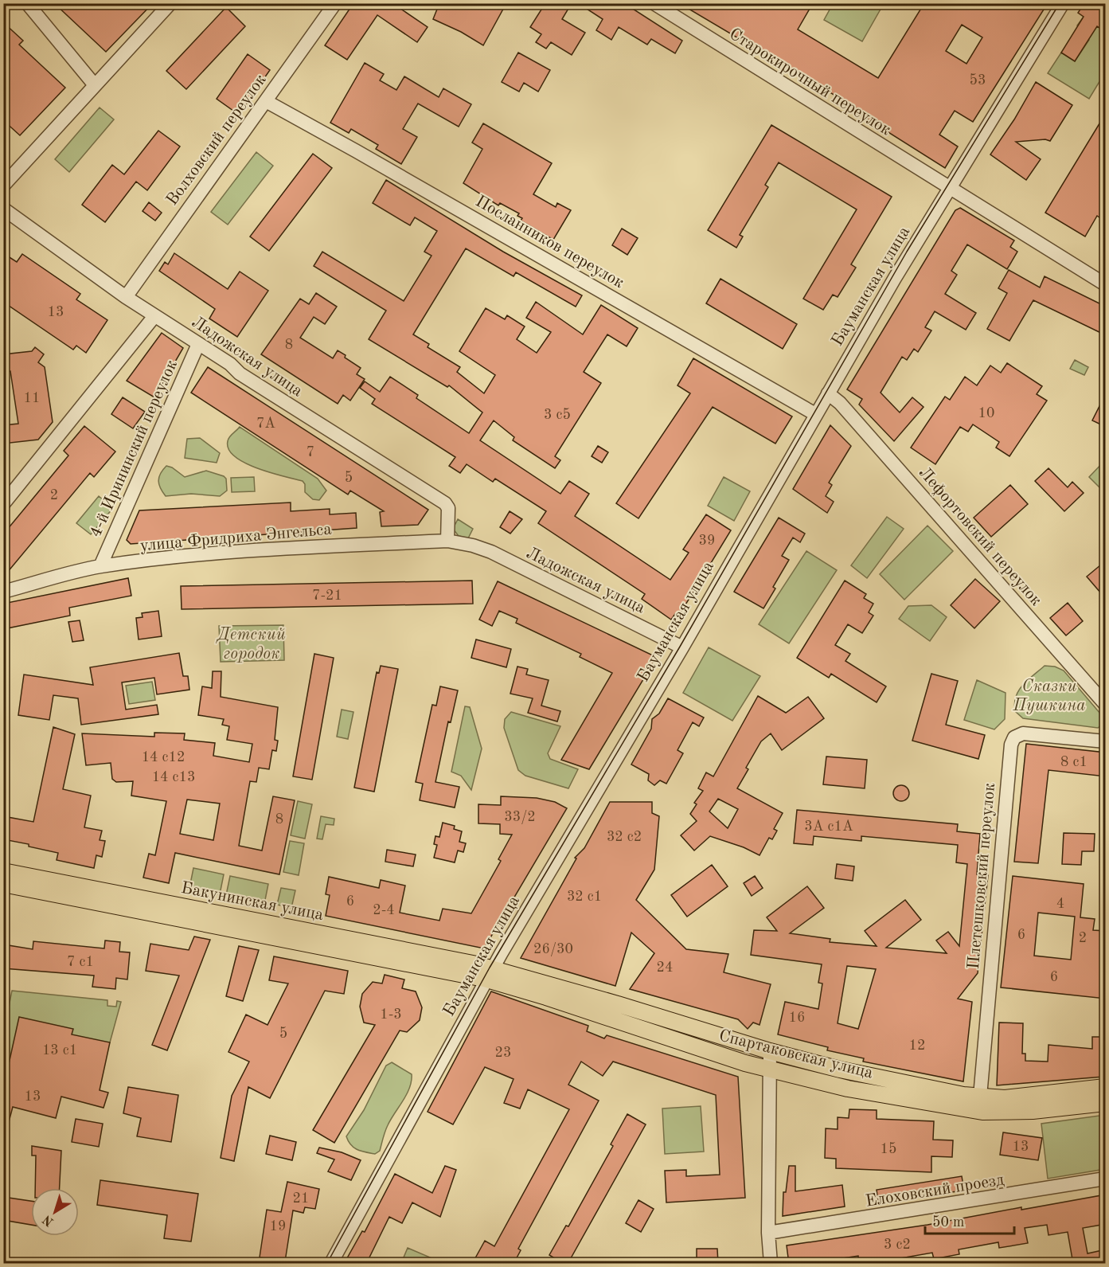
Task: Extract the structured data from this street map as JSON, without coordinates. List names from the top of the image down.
{
  "streets": {
    "main road": ["Бакунинская улица", "Спартаковская улица"],
    "street": [
      "Старокирочный переулок",
      "Волховский переулок",
      "Посланников переулок",
      "Бауманская улица",
      "Ладожская улица",
      "4-й Ирининский переулок",
      "Лефортовский переулок",
      "улица Фридриха Энгельса",
      "Плетешковский переулок",
      "Елоховский проезд"
    ]
  },
  "crossings": [
    ["Старокирочный переулок", "Бауманская улица"],
    ["Волховский переулок", "Посланников переулок"],
    ["Волховский переулок", "Ладожская улица"],
    ["Посланников переулок", "Бауманская улица"],
    ["Бауманская улица", "Ладожская улица"],
    ["Бауманская улица", "Лефортовский переулок"],
    ["Бауманская улица", "Бакунинская улица"],
    ["Бауманская улица", "Спартаковская улица"],
    ["Ладожская улица", "4-й Ирининский переулок"],
    ["Ладожская улица", "улица Фридриха Энгельса"],
    ["4-й Ирининский переулок", "улица Фридриха Энгельса"],
    ["Плетешковский переулок", "Спартаковская улица"],
    ["Бакунинская улица", "Спартаковская улица"]
  ],
  "parks": ["Детский городок", "Сказки Пушкина"],
  "house_numbers": [
    "53",
    "13",
    "8",
    "11",
    "10",
    "3 с5",
    "7А",
    "7",
    "5",
    "2",
    "39",
    "7-21",
    "14 с12",
    "8 с1",
    "14 с13",
    "33/2",
    "8",
    "3А с1А",
    "32 с2",
    "32 с1",
    "6",
    "4",
    "2-4",
    "6",
    "2",
    "26/30",
    "7 с1",
    "24",
    "6",
    "1-3",
    "16",
    "5",
    "12",
    "13 с1",
    "23",
    "13",
    "13",
    "15",
    "21",
    "19",
    "3 с2"
  ],
  "scale_bar": "50 m",
  "north": "bottom left"
}
